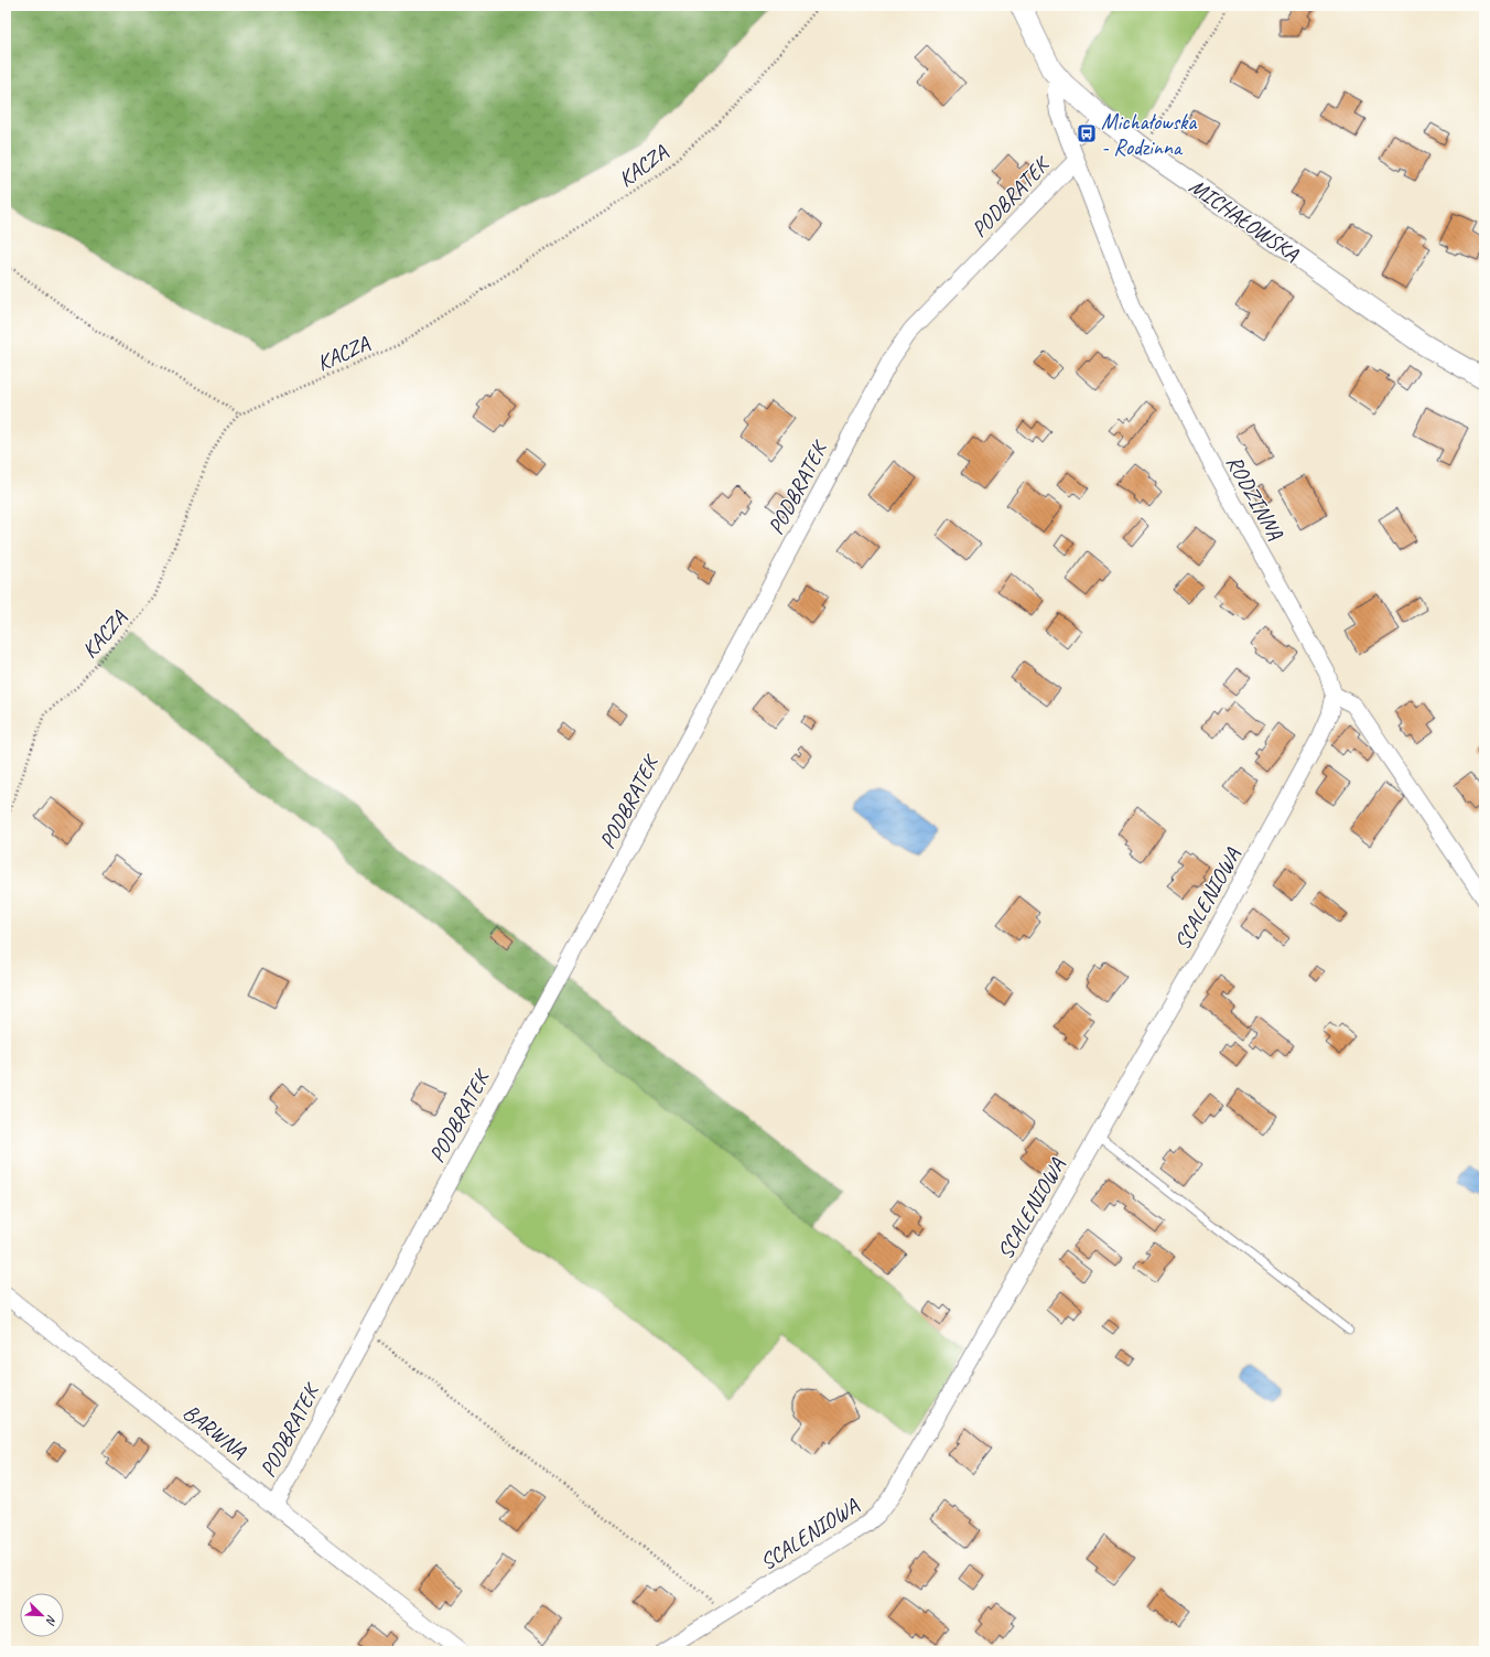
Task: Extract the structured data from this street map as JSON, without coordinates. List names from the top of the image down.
{
  "streets": {
    "street": [
      "PODBRATEK",
      "MICHAŁOWSKA",
      "RODZINNA",
      "SCALENIOWA",
      "BARWNA"
    ],
    "path": ["KACZA"]
  },
  "crossings": [
    ["PODBRATEK", "RODZINNA"],
    ["PODBRATEK", "BARWNA"],
    ["MICHAŁOWSKA", "RODZINNA"],
    ["RODZINNA", "SCALENIOWA"]
  ],
  "places": {
    "bus stop": ["Michałowska - Rodzinna"]
  },
  "north": "bottom right"
}
